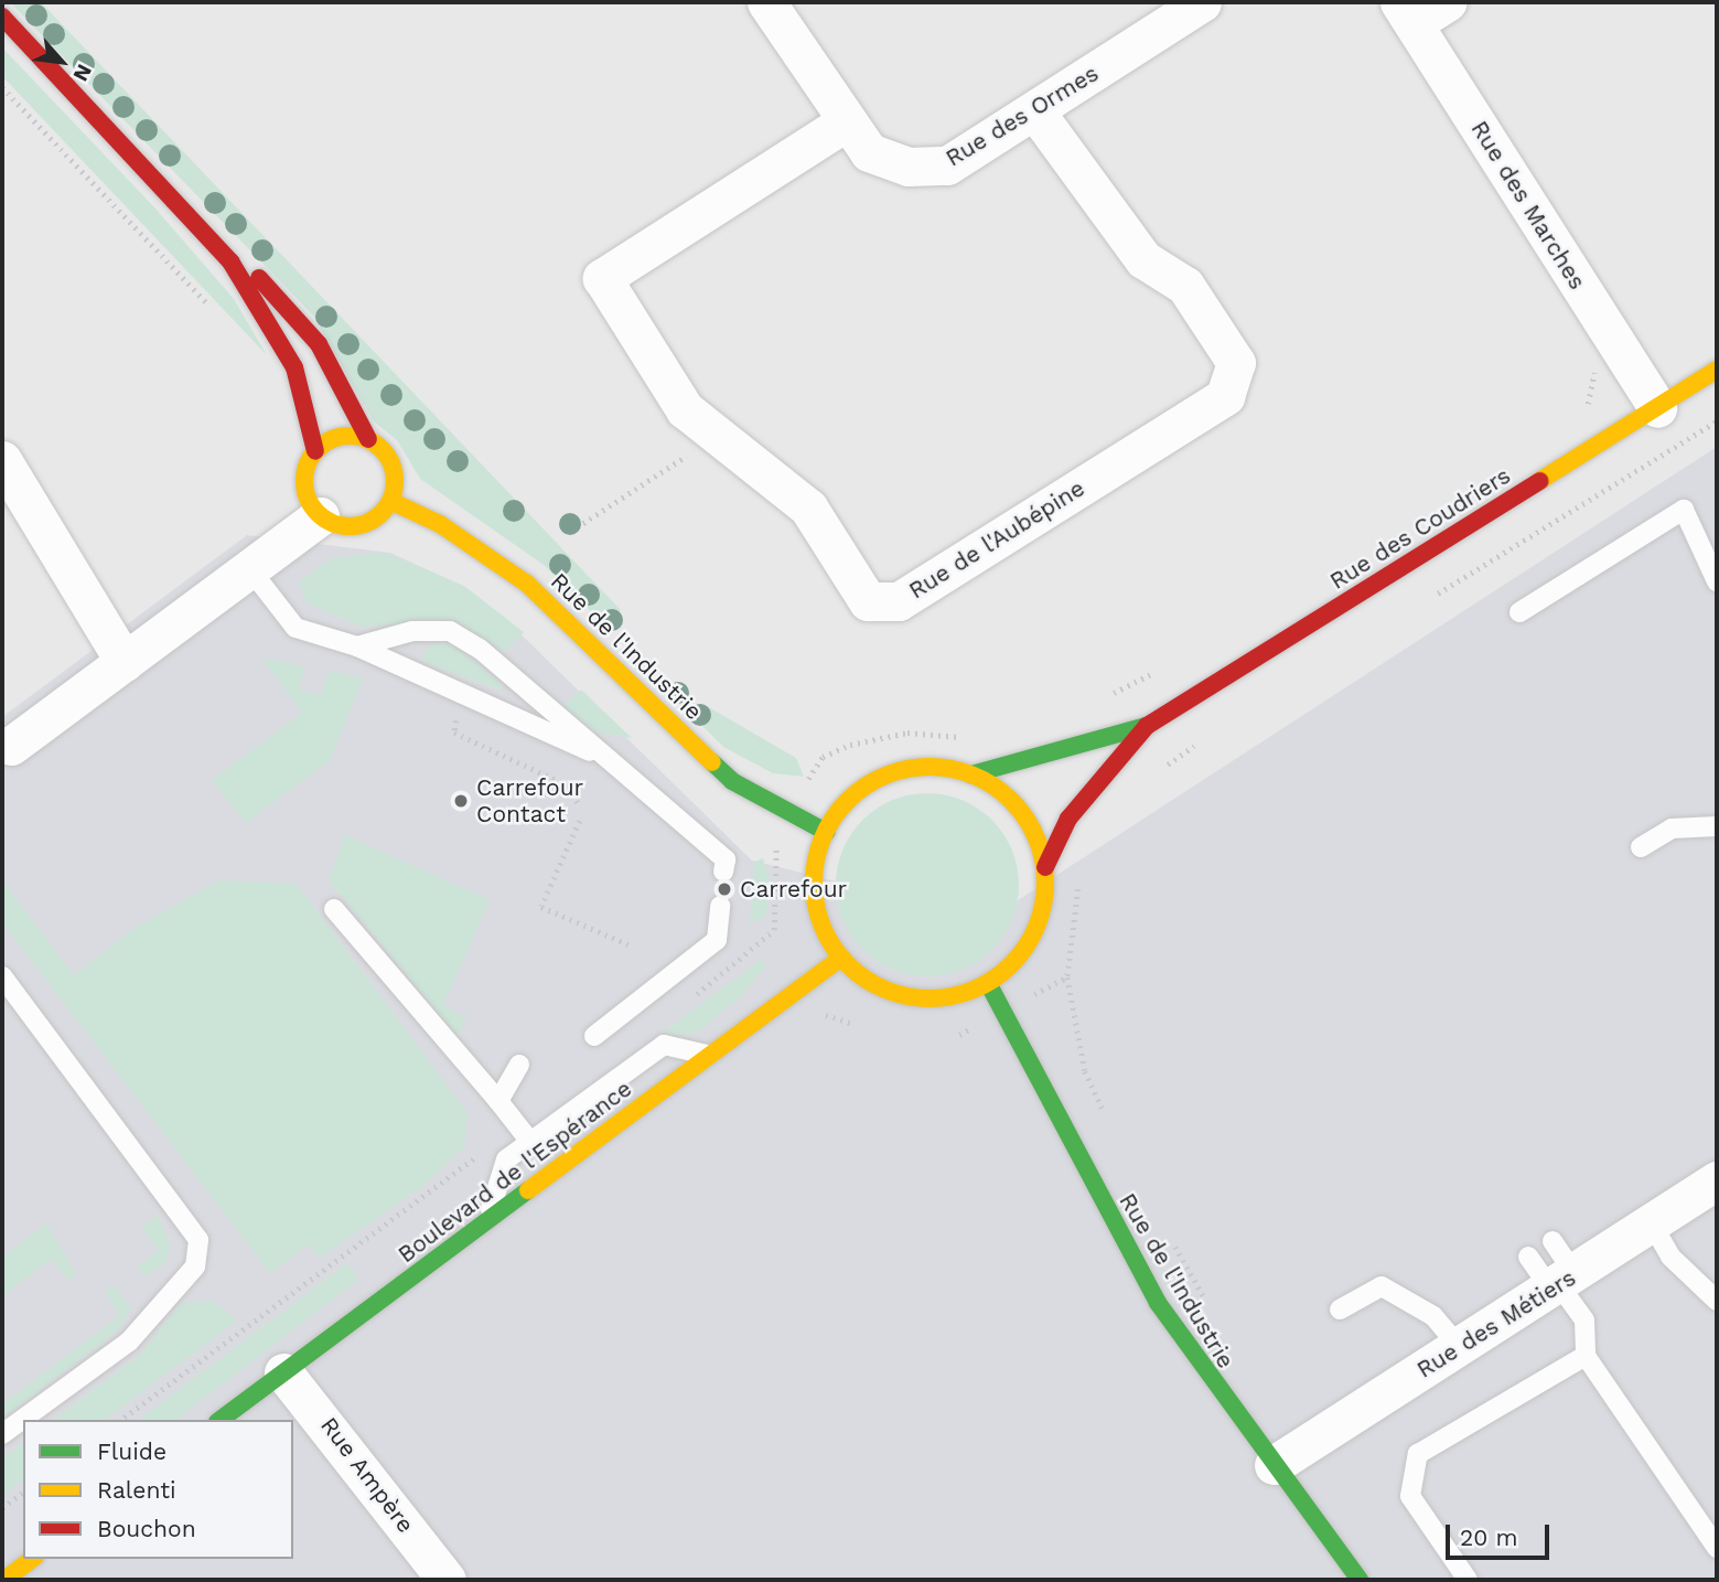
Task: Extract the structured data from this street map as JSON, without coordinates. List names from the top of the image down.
{
  "streets": {
    "street": [
      "Rue des Ormes",
      "Rue des Marches",
      "Rue des Coudriers",
      "Rue de l'Aubépine",
      "Rue de l'Industrie",
      "Boulevard de l'Espérance",
      "Rue des Métiers",
      "Rue Ampère"
    ]
  },
  "crossings": [
    ["Rue des Ormes", "Rue de l'Aubépine"],
    ["Rue des Marches", "Rue des Coudriers"],
    ["Rue des Coudriers", "Rue de l'Industrie"],
    ["Rue des Coudriers", "Boulevard de l'Espérance"],
    ["Rue de l'Industrie", "Boulevard de l'Espérance"],
    ["Rue de l'Industrie", "Rue des Métiers"],
    ["Boulevard de l'Espérance", "Rue Ampère"]
  ],
  "places": ["Carrefour Contact", "Carrefour"],
  "legend": ["Fluide", "Ralenti", "Bouchon"],
  "scale_bar": "20 m",
  "north": "bottom right"
}
